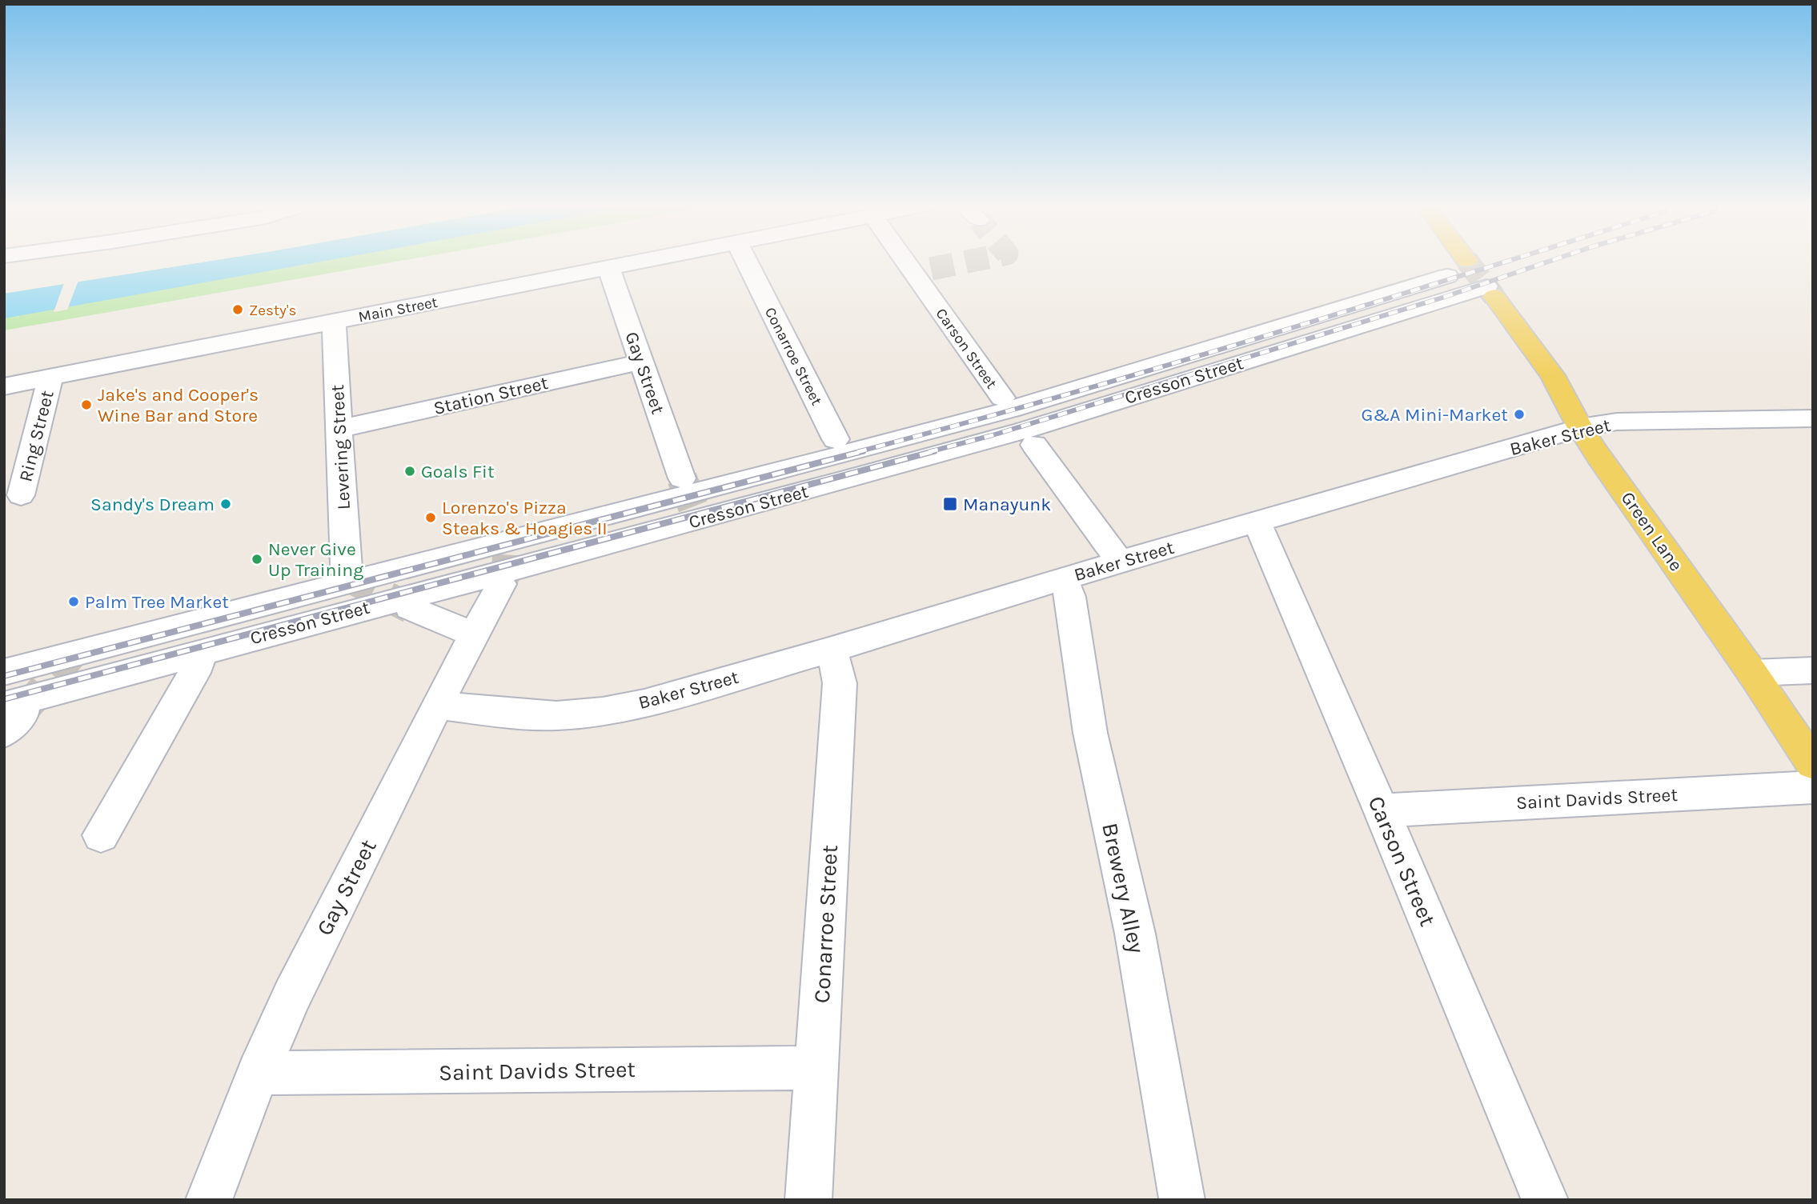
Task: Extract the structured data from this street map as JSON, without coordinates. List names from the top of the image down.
{
  "streets": {
    "main road": ["Green Lane"],
    "street": [
      "Main Street",
      "Carson Street",
      "Conarroe Street",
      "Gay Street",
      "Cresson Street",
      "Station Street",
      "Ring Street",
      "Baker Street",
      "Levering Street",
      "Saint Davids Street",
      "Brewery Alley"
    ]
  },
  "crossings": [
    ["Main Street", "Gay Street"],
    ["Main Street", "Ring Street"],
    ["Main Street", "Levering Street"],
    ["Carson Street", "Baker Street"],
    ["Carson Street", "Saint Davids Street"],
    ["Conarroe Street", "Baker Street"],
    ["Conarroe Street", "Saint Davids Street"],
    ["Gay Street", "Station Street"],
    ["Gay Street", "Baker Street"],
    ["Gay Street", "Saint Davids Street"],
    ["Cresson Street", "Green Lane"],
    ["Station Street", "Levering Street"],
    ["Baker Street", "Green Lane"],
    ["Baker Street", "Brewery Alley"]
  ],
  "places": {
    "other": [
      "Zesty's",
      "Jake's and Cooper's Wine Bar and Store",
      "G&A Mini-Market",
      "Goals Fit",
      "Sandy's Dream",
      "Lorenzo's Pizza Steaks & Hoagies II",
      "Never Give Up Training",
      "Palm Tree Market"
    ],
    "transit": ["Manayunk"]
  }
}
